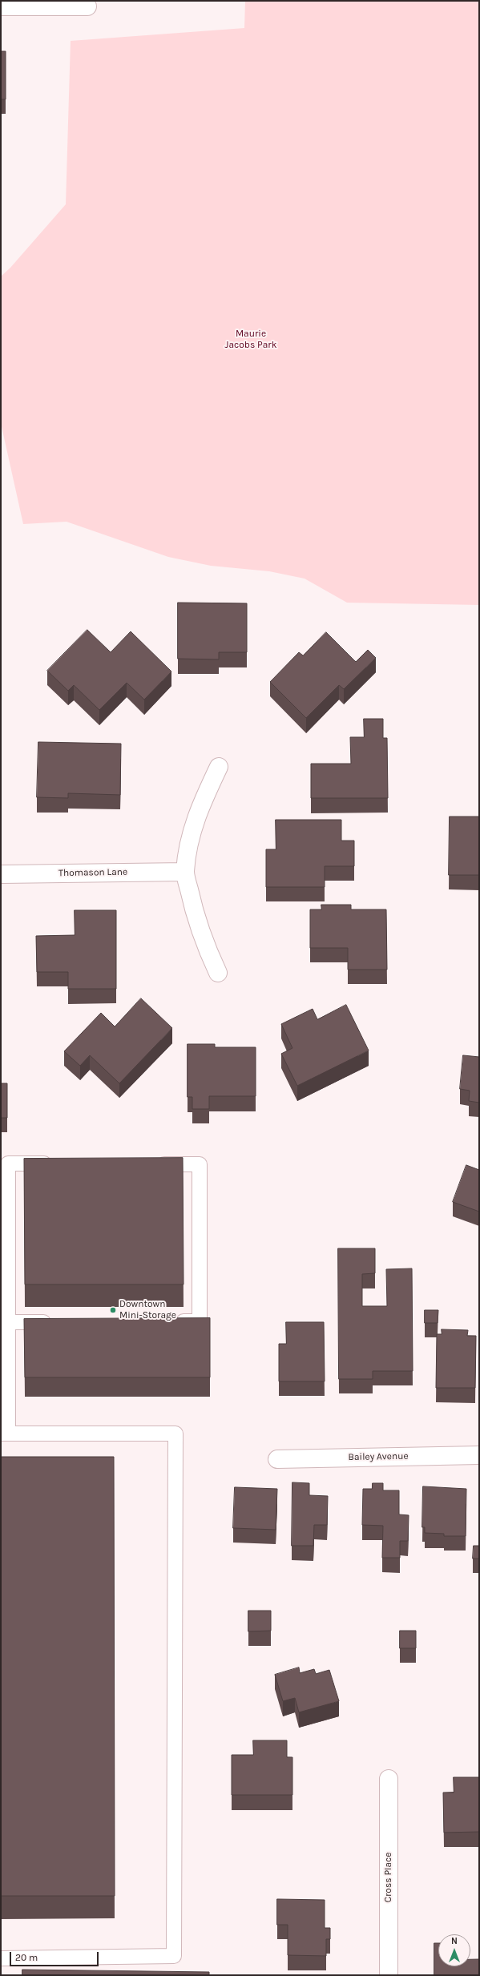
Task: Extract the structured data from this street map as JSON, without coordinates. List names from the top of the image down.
{
  "streets": {
    "street": ["Thomason Lane", "Bailey Avenue", "Cross Place"]
  },
  "parks": ["Maurie Jacobs Park"],
  "places": ["Downtown Mini-Storage"],
  "scale_bar": "20 m",
  "north": "top"
}
